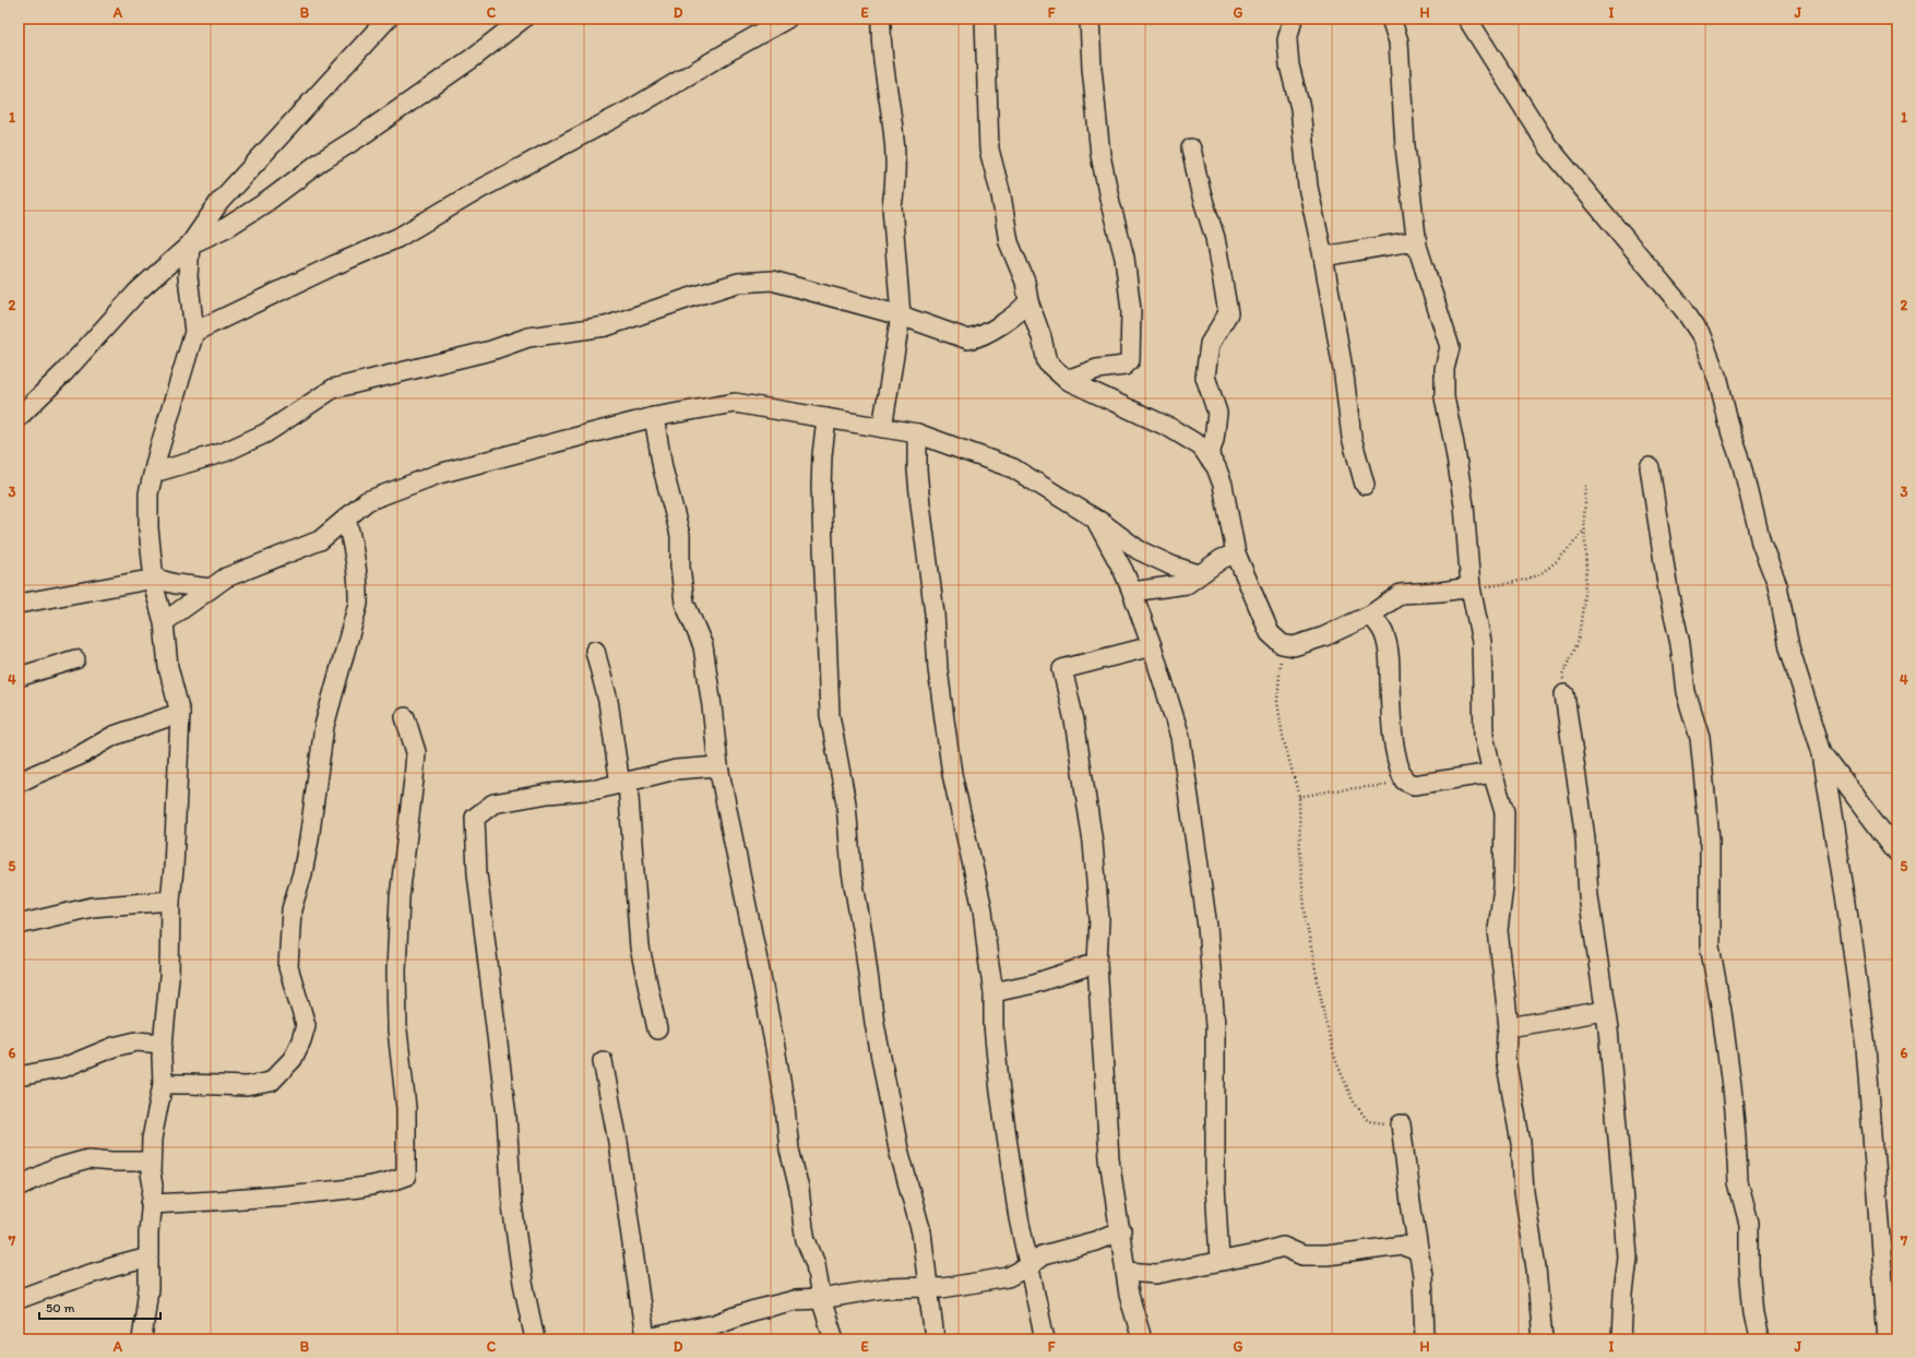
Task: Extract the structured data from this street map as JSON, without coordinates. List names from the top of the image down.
{
  "scale_bar": "50 m",
  "grid": {
    "columns": [
      "A",
      "B",
      "C",
      "D",
      "E",
      "F",
      "G",
      "H",
      "I",
      "J"
    ],
    "rows": [
      "1",
      "2",
      "3",
      "4",
      "5",
      "6",
      "7"
    ]
  }
}
